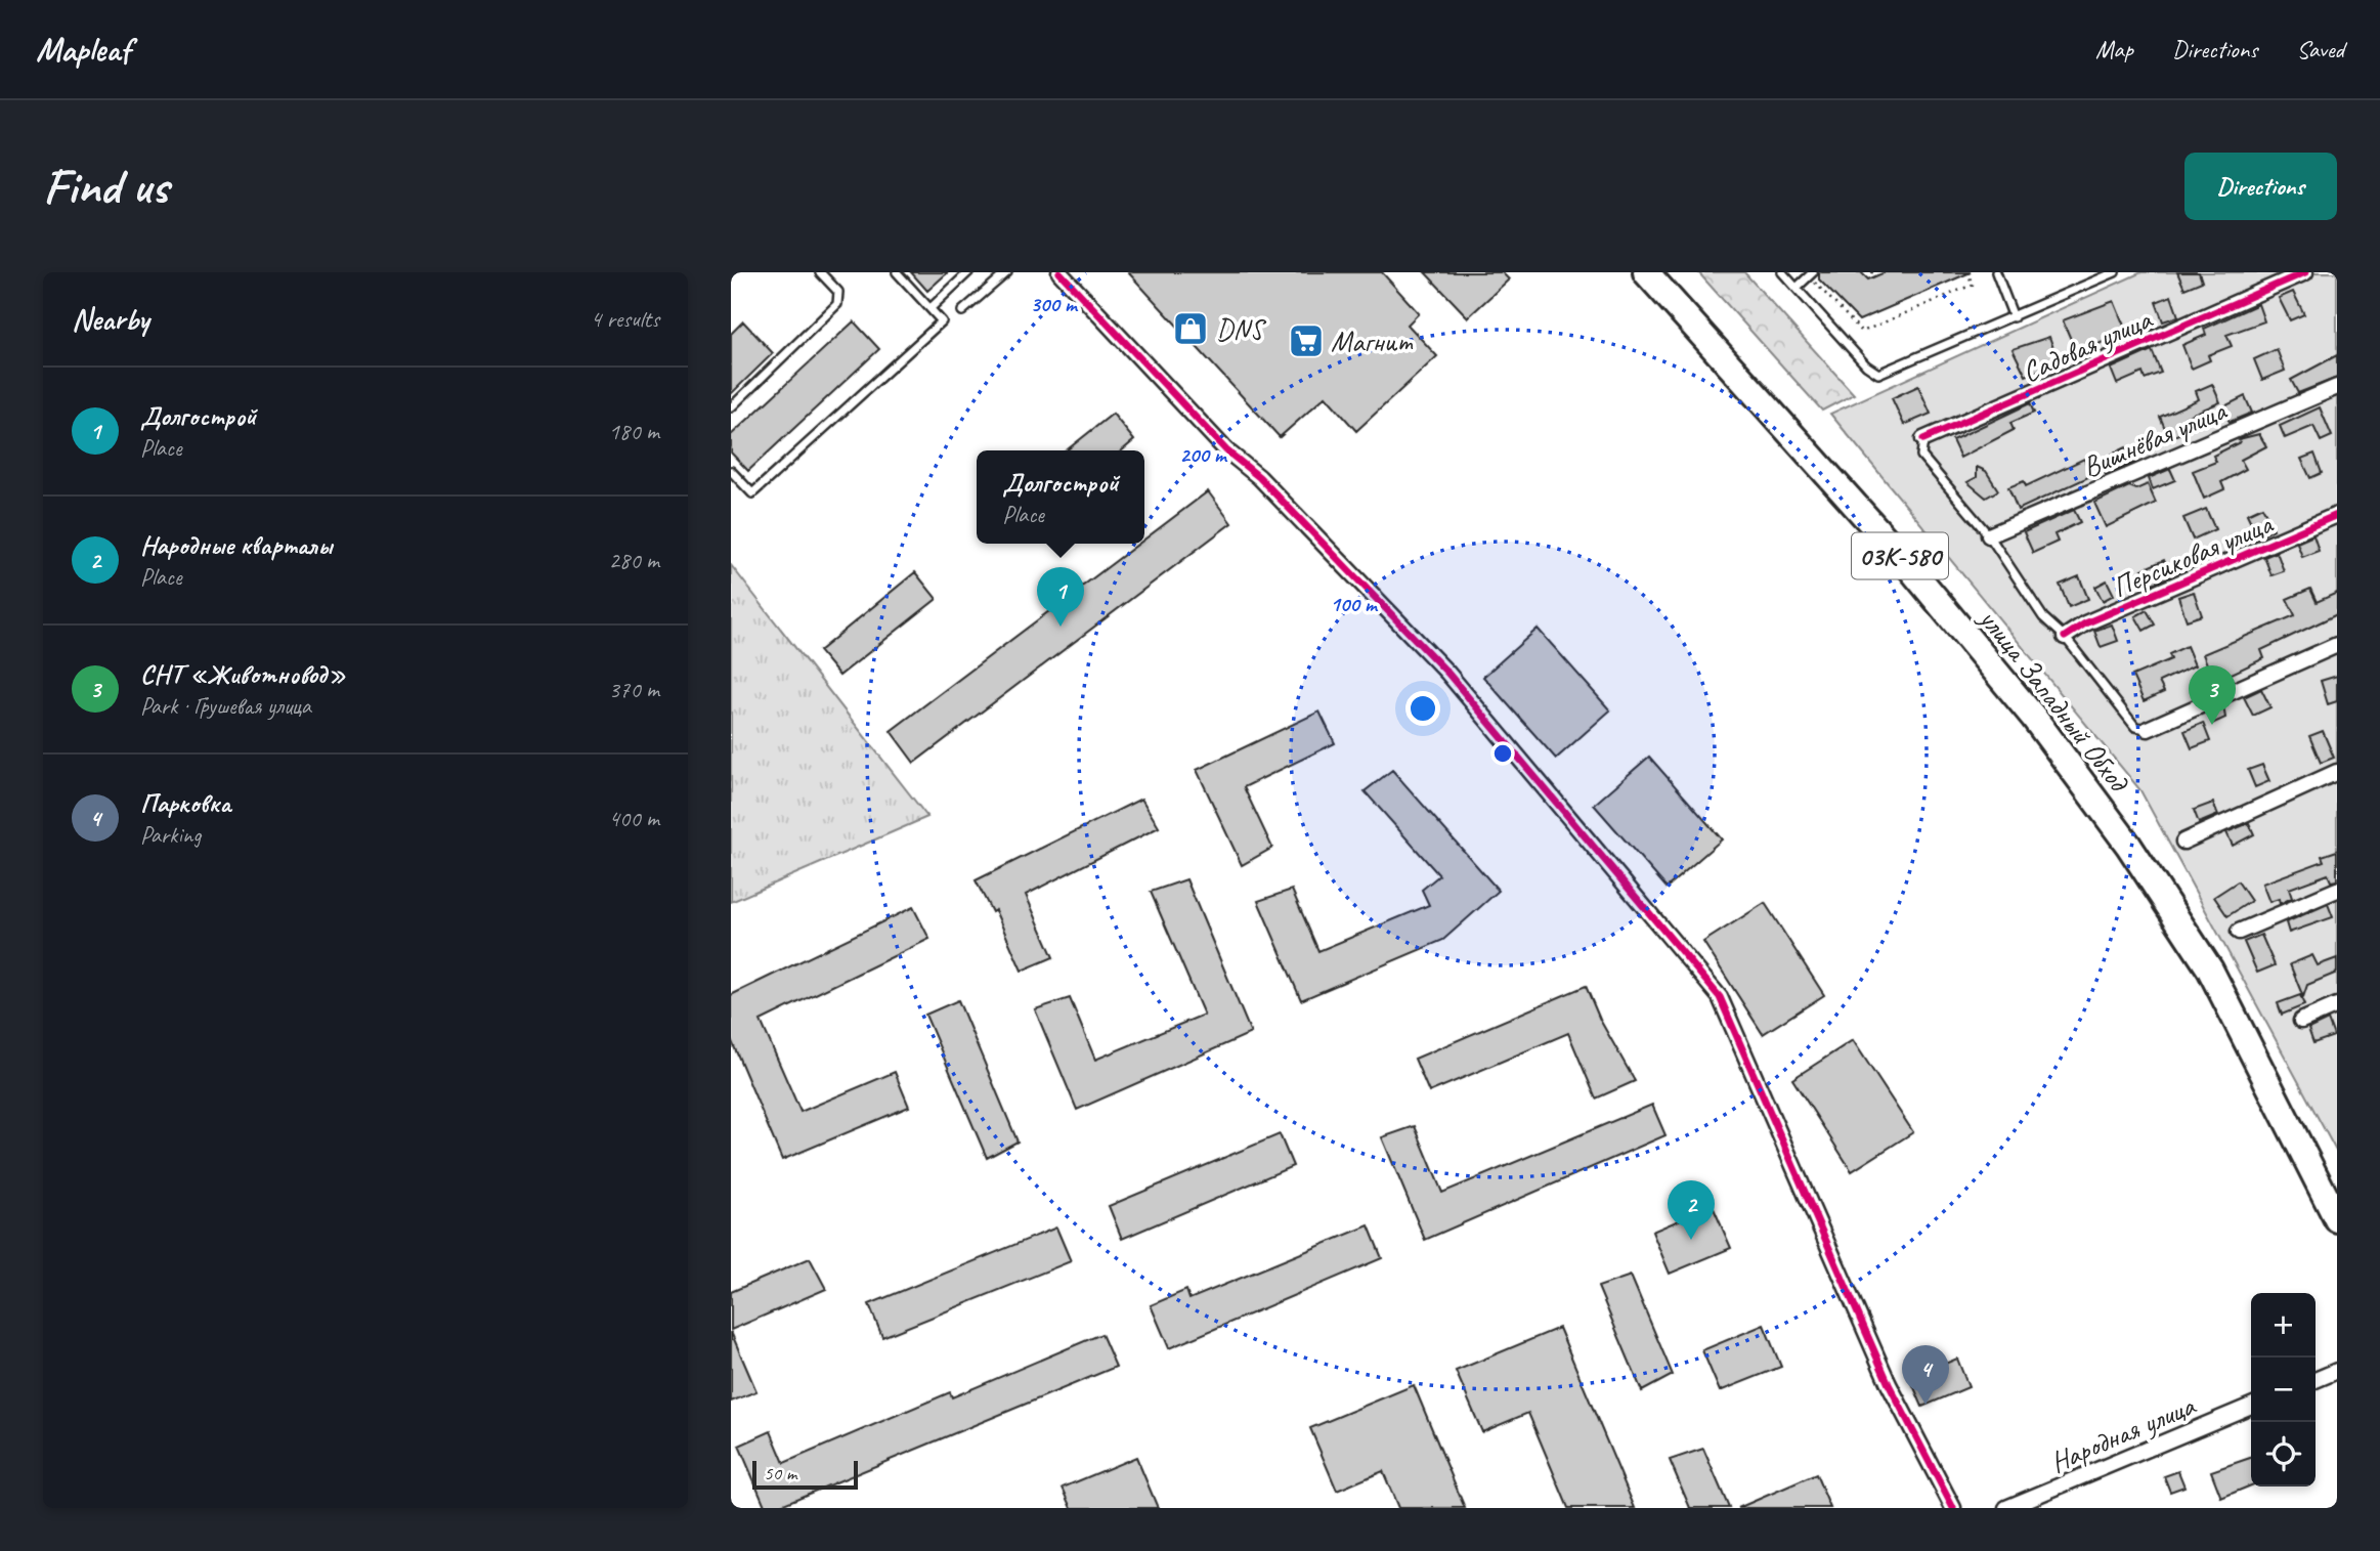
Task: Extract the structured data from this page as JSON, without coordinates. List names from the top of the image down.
{
  "streets": {
    "highway": ["03К-580", "улица Западный Обход"],
    "street": [
      "Садовая улица",
      "Вишнёвая улица",
      "Персиковая улица",
      "Народная улица"
    ]
  },
  "places": {
    "shop": ["DNS"],
    "supermarket": ["Магнит"]
  },
  "scale_bar": "50 m",
  "page": {
    "header": "Mapleaf",
    "nav": ["Map", "Directions", "Saved"],
    "buttons": "Directions",
    "title": "Find us",
    "heading": ["Nearby", "4 results"],
    "list": [
      {
        "mark": "1",
        "name": "Долгострой",
        "note": "Place",
        "value": "180 m"
      },
      {
        "mark": "2",
        "name": "Народные кварталы",
        "note": "Place",
        "value": "280 m"
      },
      {
        "mark": "3",
        "name": "СНТ «Животновод»",
        "note": "Park · Грушевая улица",
        "value": "370 m"
      },
      {
        "mark": "4",
        "name": "Парковка",
        "note": "Parking",
        "value": "400 m"
      }
    ],
    "popup": ["Долгострой", "Place"],
    "pins": [
      "1",
      "3",
      "2",
      "4"
    ],
    "map_buttons": ["+", "−"],
    "scale": "50 m"
  },
  "rings": ["300 m", "200 m", "100 m"]
}
